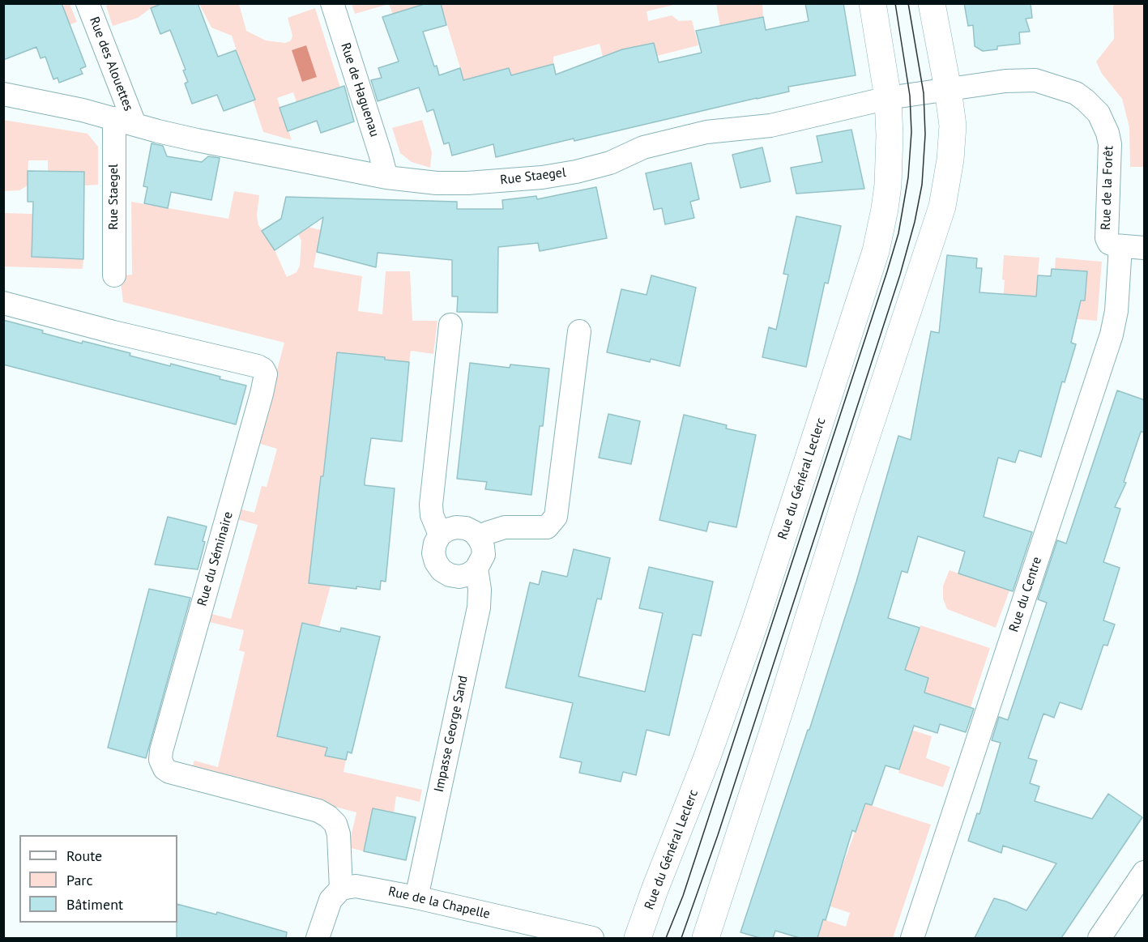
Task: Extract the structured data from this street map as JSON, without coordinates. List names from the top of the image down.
{
  "streets": {
    "main road": ["Rue du Général Leclerc"],
    "street": [
      "Rue des Alouettes",
      "Rue de Haguenau",
      "Rue Staegel",
      "Rue de la Forêt",
      "Rue du Séminaire",
      "Rue du Centre",
      "Impasse George Sand",
      "Rue de la Chapelle"
    ]
  },
  "crossings": [
    ["Rue des Alouettes", "Rue Staegel"],
    ["Rue de Haguenau", "Rue Staegel"],
    ["Rue Staegel", "Rue de la Forêt"],
    ["Rue Staegel", "Rue du Général Leclerc"],
    ["Rue de la Forêt", "Rue du Centre"],
    ["Rue du Séminaire", "Rue de la Chapelle"],
    ["Impasse George Sand", "Rue de la Chapelle"]
  ],
  "legend": ["Route", "Parc", "Bâtiment"]
}
